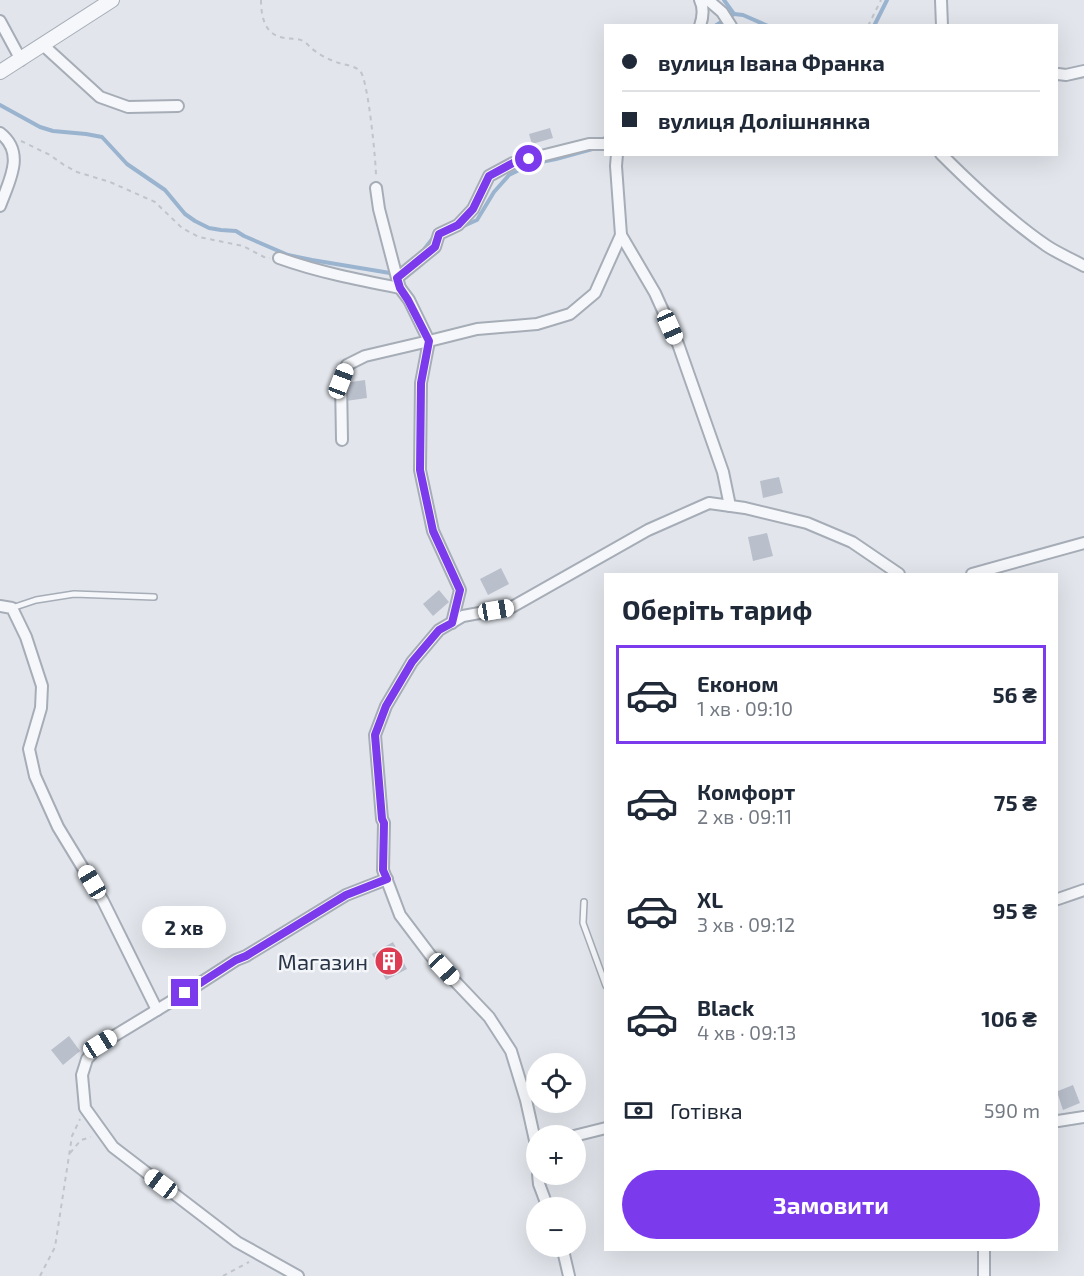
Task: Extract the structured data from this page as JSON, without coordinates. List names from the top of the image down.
{
  "places": {
    "building": ["Магазин"]
  },
  "page": {
    "banner": ["вулиця Івана Франка", "вулиця Долішнянка"],
    "heading": "Оберіть тариф",
    "list": [
      {
        "name": "Економ",
        "note": "1 хв · 09:10",
        "value": "56 ₴"
      },
      {
        "name": "Комфорт",
        "note": "2 хв · 09:11",
        "value": "75 ₴"
      },
      {
        "name": "XL",
        "note": "3 хв · 09:12",
        "value": "95 ₴"
      },
      {
        "name": "Black",
        "note": "4 хв · 09:13",
        "value": "106 ₴"
      }
    ],
    "bubble": "2 хв",
    "map_buttons": ["+", "−"],
    "pay": ["Готівка", "590 m"],
    "buttons": "Замовити"
  }
}
